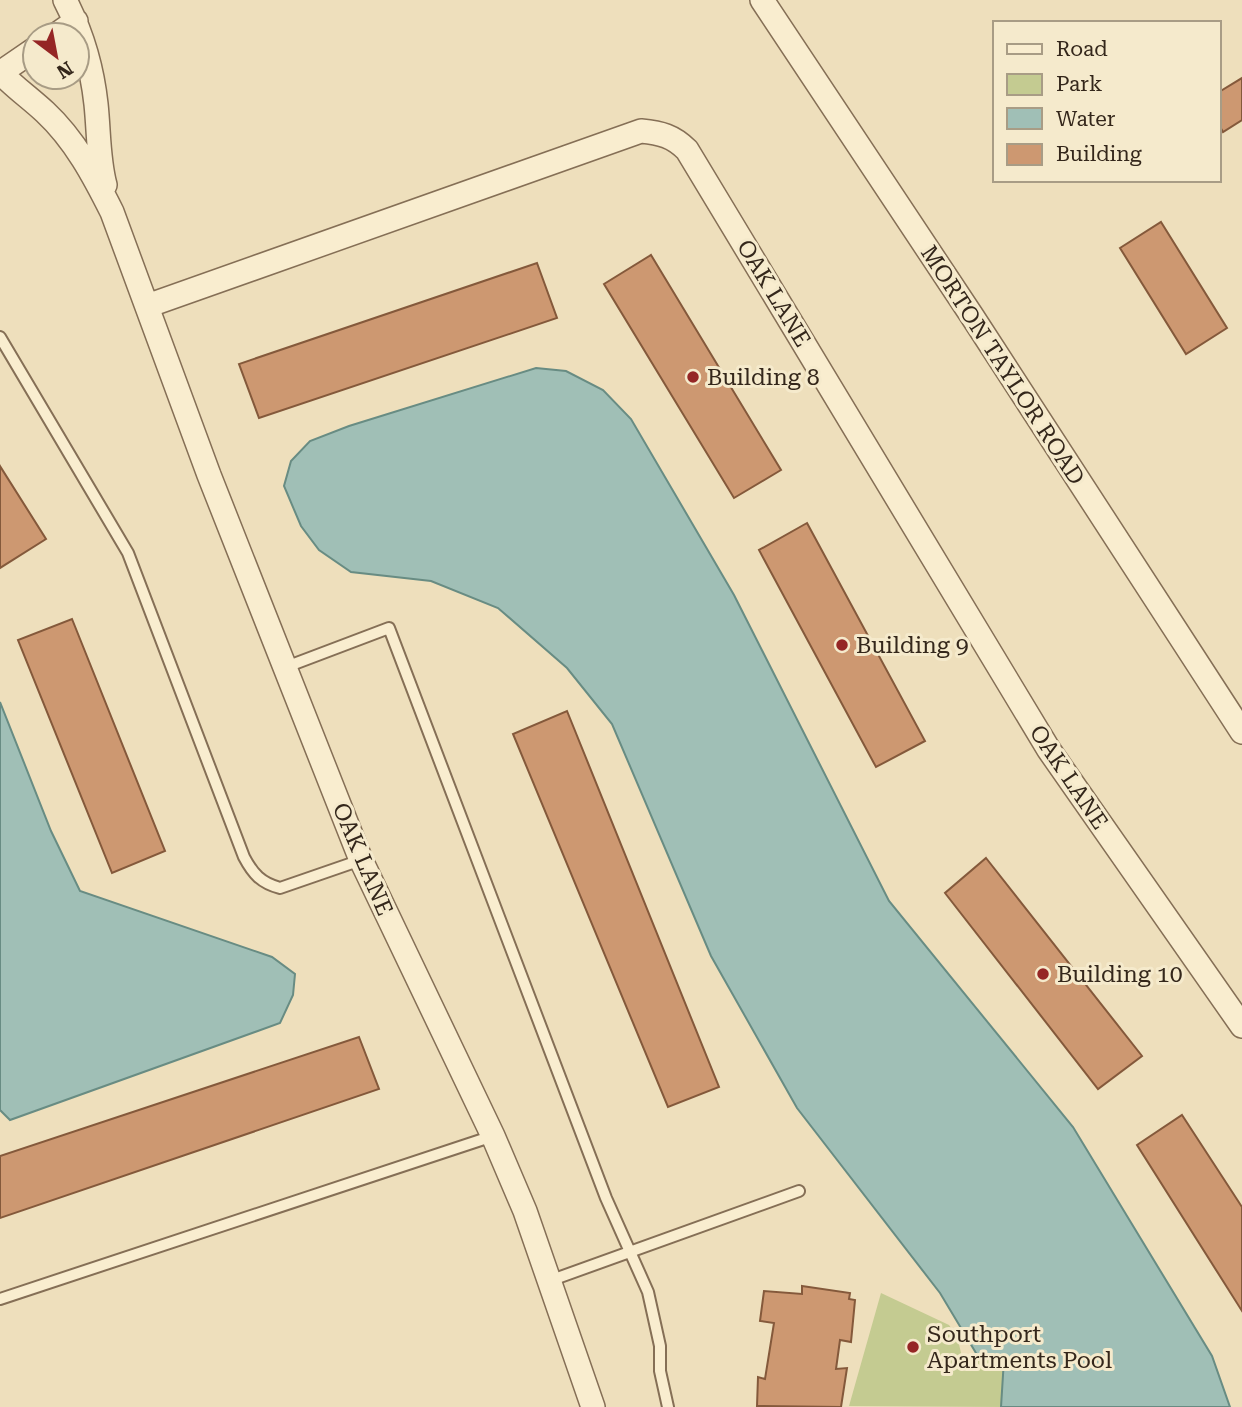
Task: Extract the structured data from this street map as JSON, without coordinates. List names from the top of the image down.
{
  "streets": {
    "street": ["OAK LANE", "MORTON TAYLOR ROAD"]
  },
  "places": [
    "Building 8",
    "Building 9",
    "Building 10",
    "Southport Apartments Pool"
  ],
  "legend": [
    "Road",
    "Park",
    "Water",
    "Building"
  ],
  "north": "bottom right"
}
